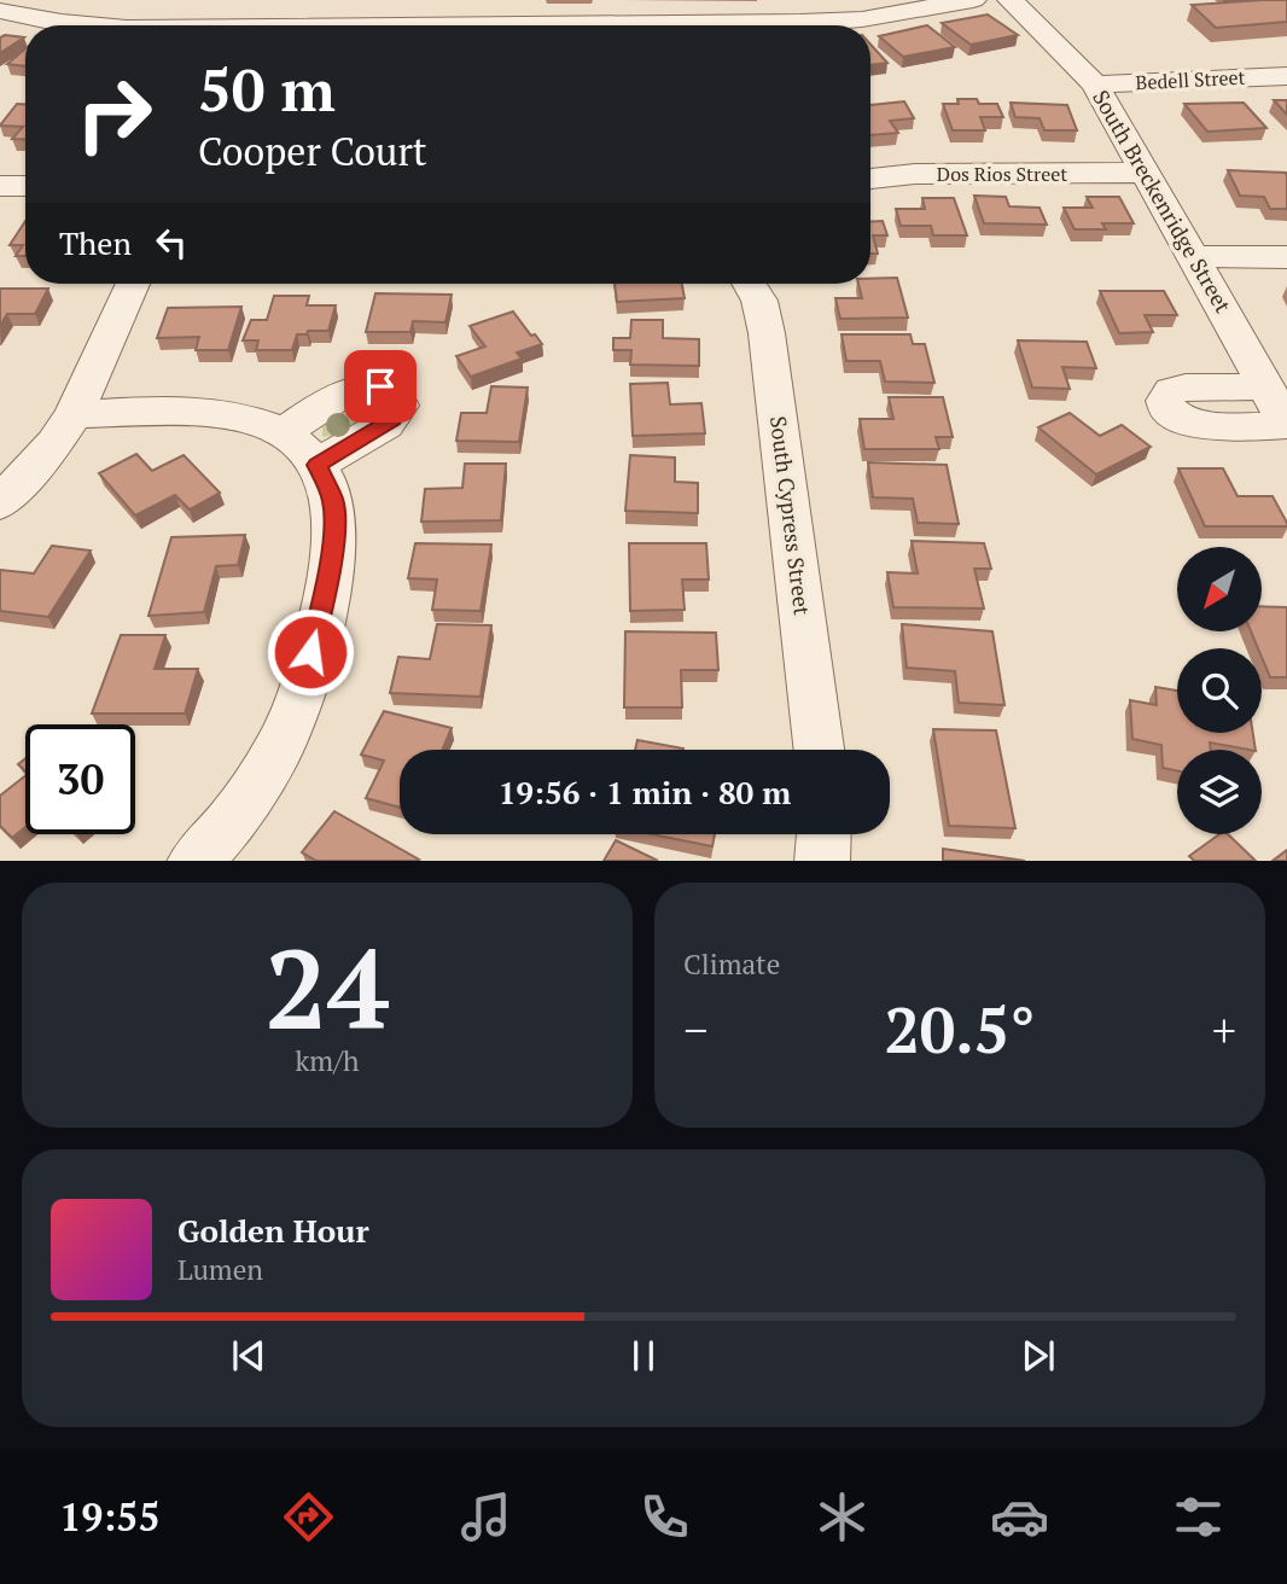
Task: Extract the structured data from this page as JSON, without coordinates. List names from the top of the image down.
{
  "streets": {
    "street": [
      "Bedell Street",
      "Dos Rios Street",
      "South Breckenridge Street",
      "South Cypress Street"
    ]
  },
  "crossings": [
    ["Bedell Street", "South Breckenridge Street"],
    ["Dos Rios Street", "South Breckenridge Street"]
  ],
  "north": "bottom left",
  "page": {
    "turn": ["50 m", "Cooper Court"],
    "then": "Then",
    "limit": "30",
    "trip": "19:56 · 1 min · 80 m",
    "tile": [
      ["24", "km/h"],
      "Climate"
    ],
    "heat": ["−", "20.5°", "+"],
    "song": ["Golden Hour", "Lumen"],
    "tabs": "19:55"
  }
}
